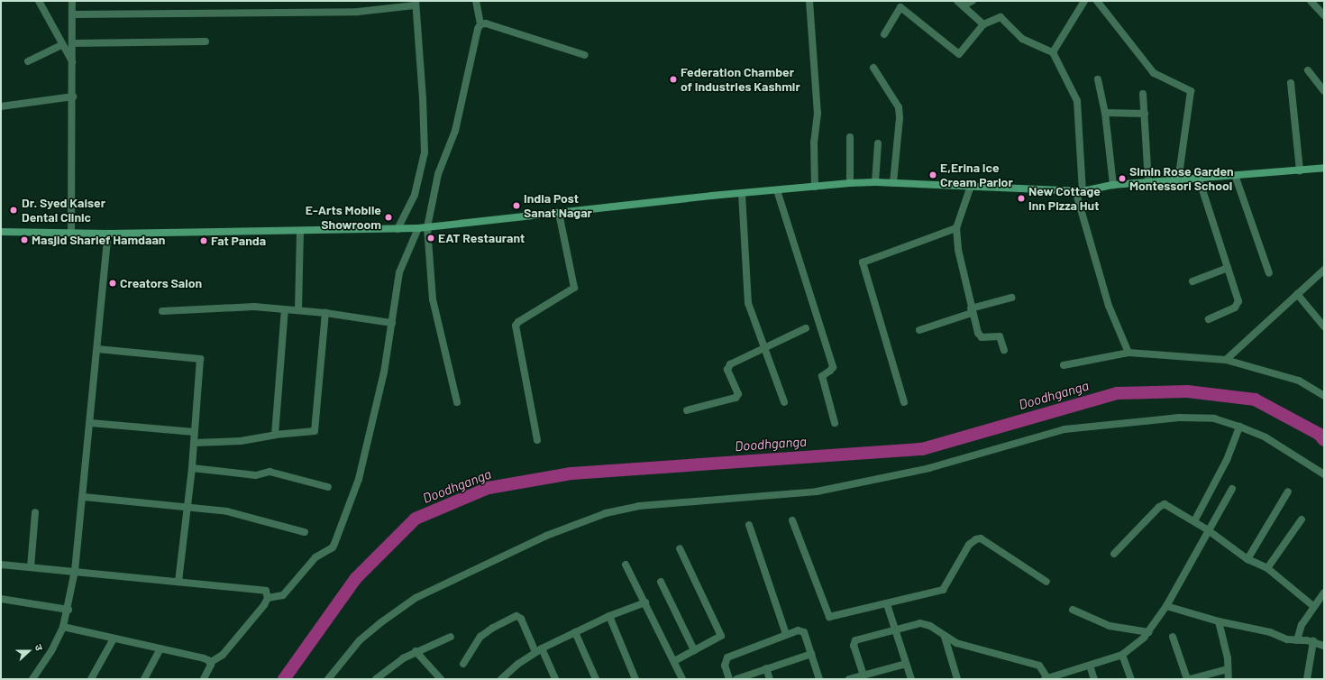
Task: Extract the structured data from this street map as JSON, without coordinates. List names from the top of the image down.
{
  "water": ["Doodhganga"],
  "places": [
    "Federation Chamber of Industries Kashmir",
    "E,Erina Ice Cream Parlor",
    "Simin Rose Garden Montessori School",
    "New Cottage Inn Pizza Hut",
    "India Post Sanat Nagar",
    "Dr. Syed Kaiser Dental Clinic",
    "E-Arts Mobile Showroom",
    "EAT Restaurant",
    "Masjid Sharief Hamdaan",
    "Fat Panda",
    "Creators Salon"
  ],
  "north": "right"
}
